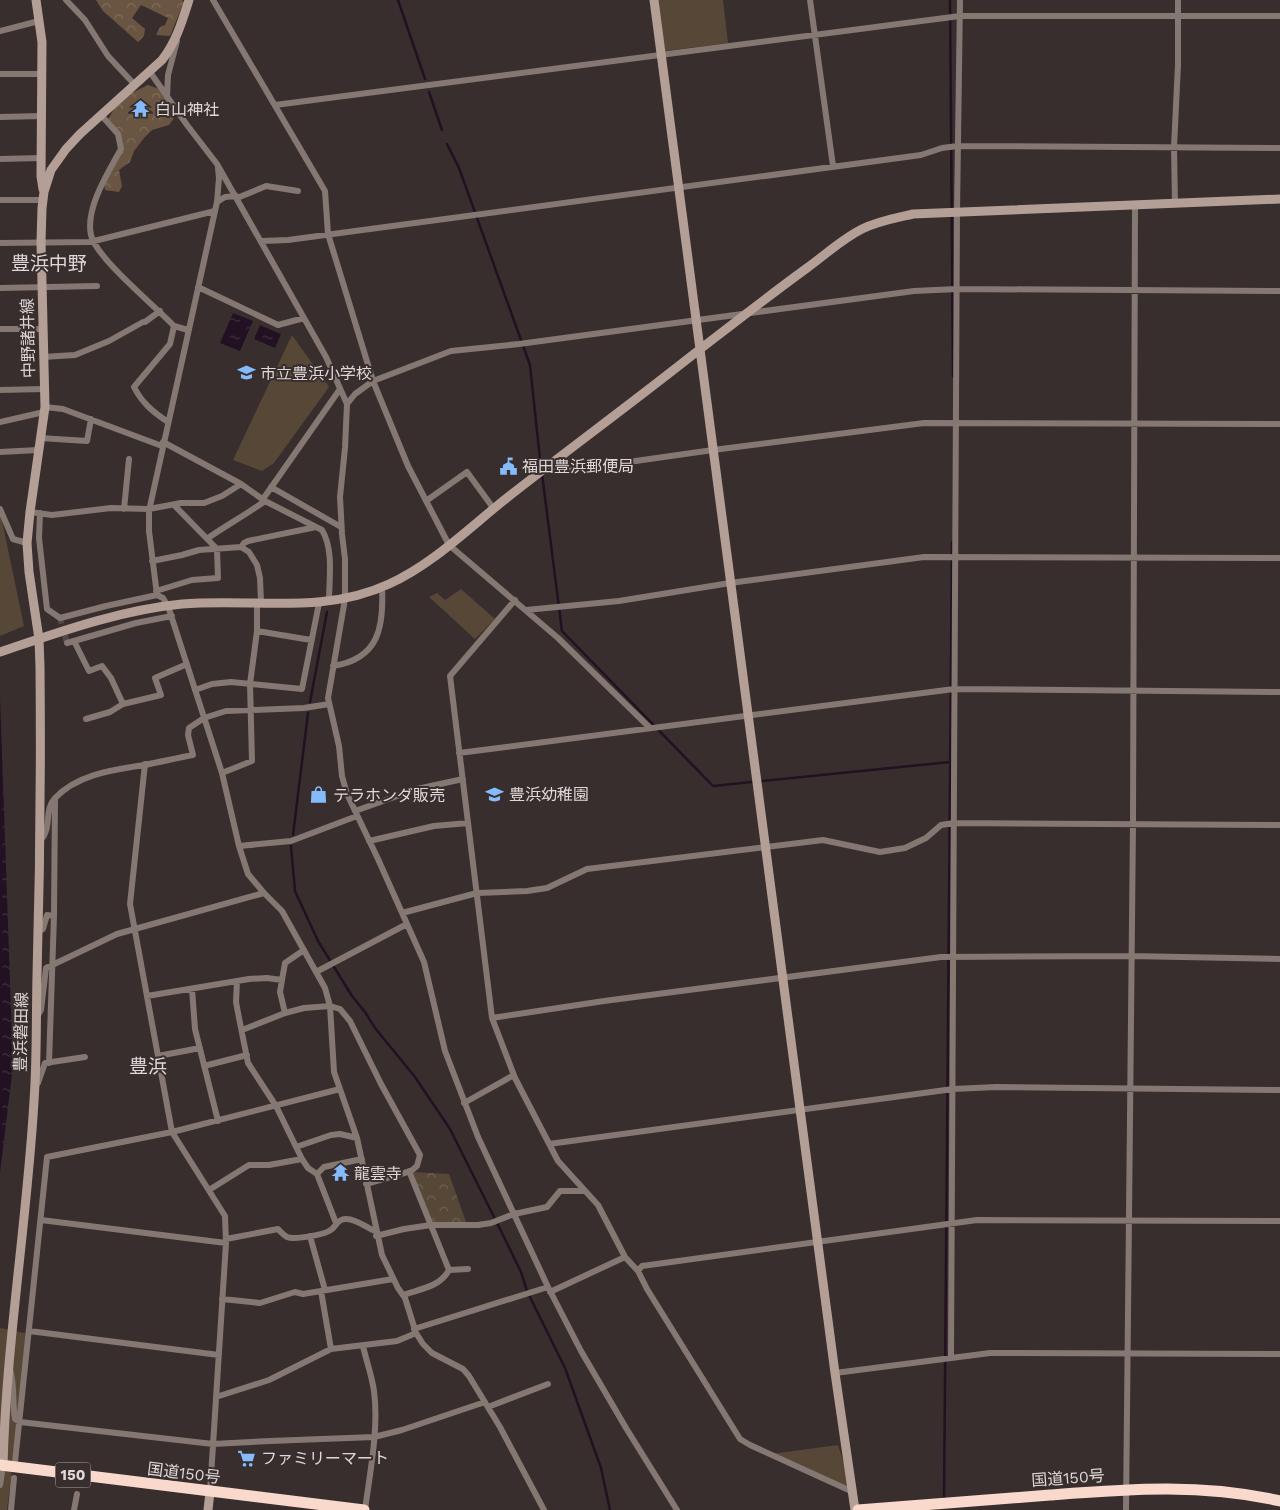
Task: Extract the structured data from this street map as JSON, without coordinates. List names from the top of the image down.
{
  "streets": {
    "highway": ["国道150号", "150"],
    "street": ["中野諸井線", "豊浜磐田線"]
  },
  "crossings": [
    ["中野諸井線", "豊浜磐田線"],
    ["豊浜磐田線", "国道150号"]
  ],
  "districts": ["豊浜中野", "豊浜"],
  "places": {
    "temple": ["白山神社", "龍雲寺"],
    "school or university": ["市立豊浜小学校", "豊浜幼稚園"],
    "public building": ["福田豊浜郵便局"],
    "shop": ["テラホンダ販売"],
    "supermarket": ["ファミリーマート"]
  }
}
